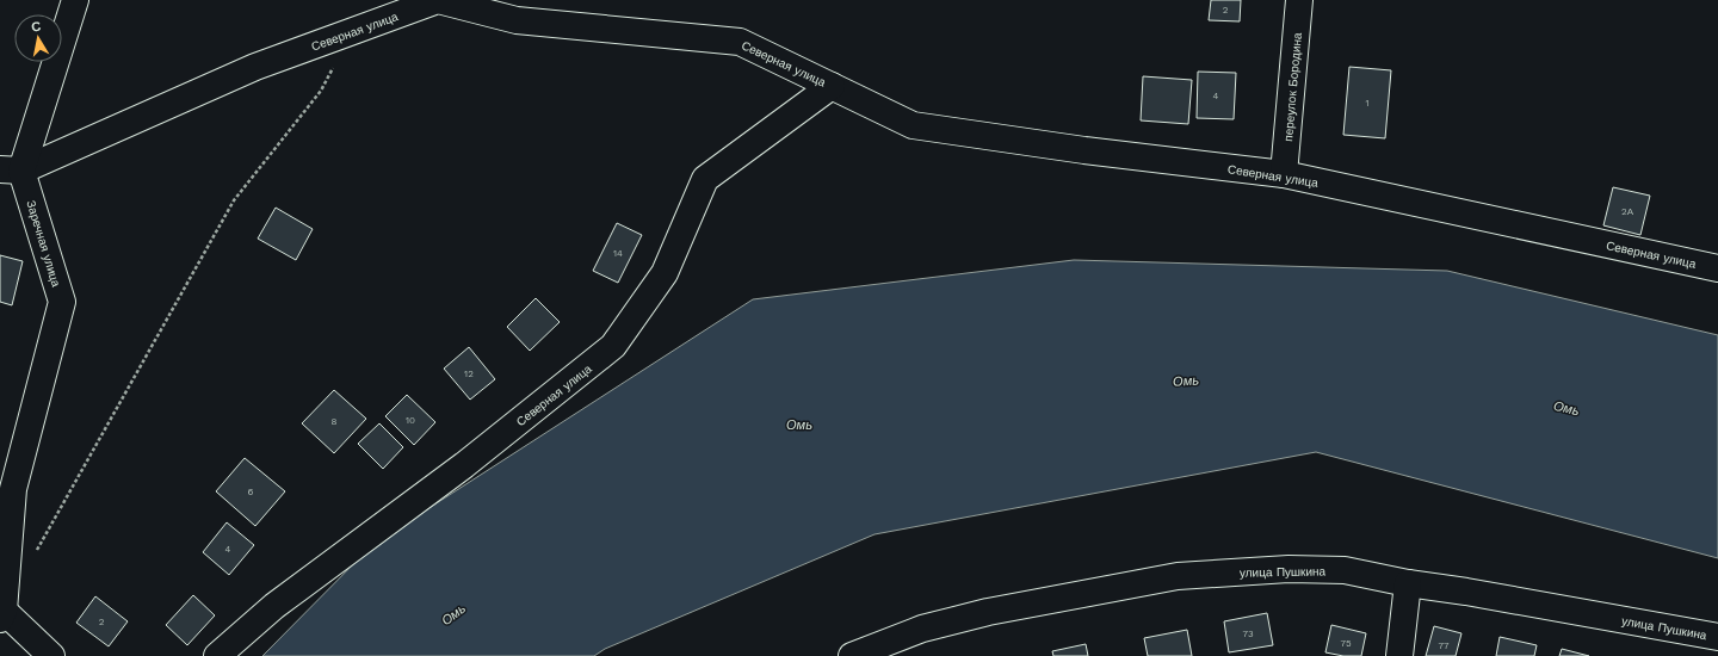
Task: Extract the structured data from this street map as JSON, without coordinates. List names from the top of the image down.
{
  "streets": {
    "street": [
      "Северная улица",
      "переулок Бородина",
      "Заречная улица",
      "улица Пушкина"
    ]
  },
  "crossings": [
    ["Северная улица", "переулок Бородина"],
    ["Северная улица", "Заречная улица"]
  ],
  "water": ["Омь"],
  "house_numbers": [
    "2",
    "4",
    "1",
    "2А",
    "14",
    "12",
    "10",
    "8",
    "6",
    "4",
    "2",
    "73",
    "75",
    "77"
  ],
  "north": "top"
}
